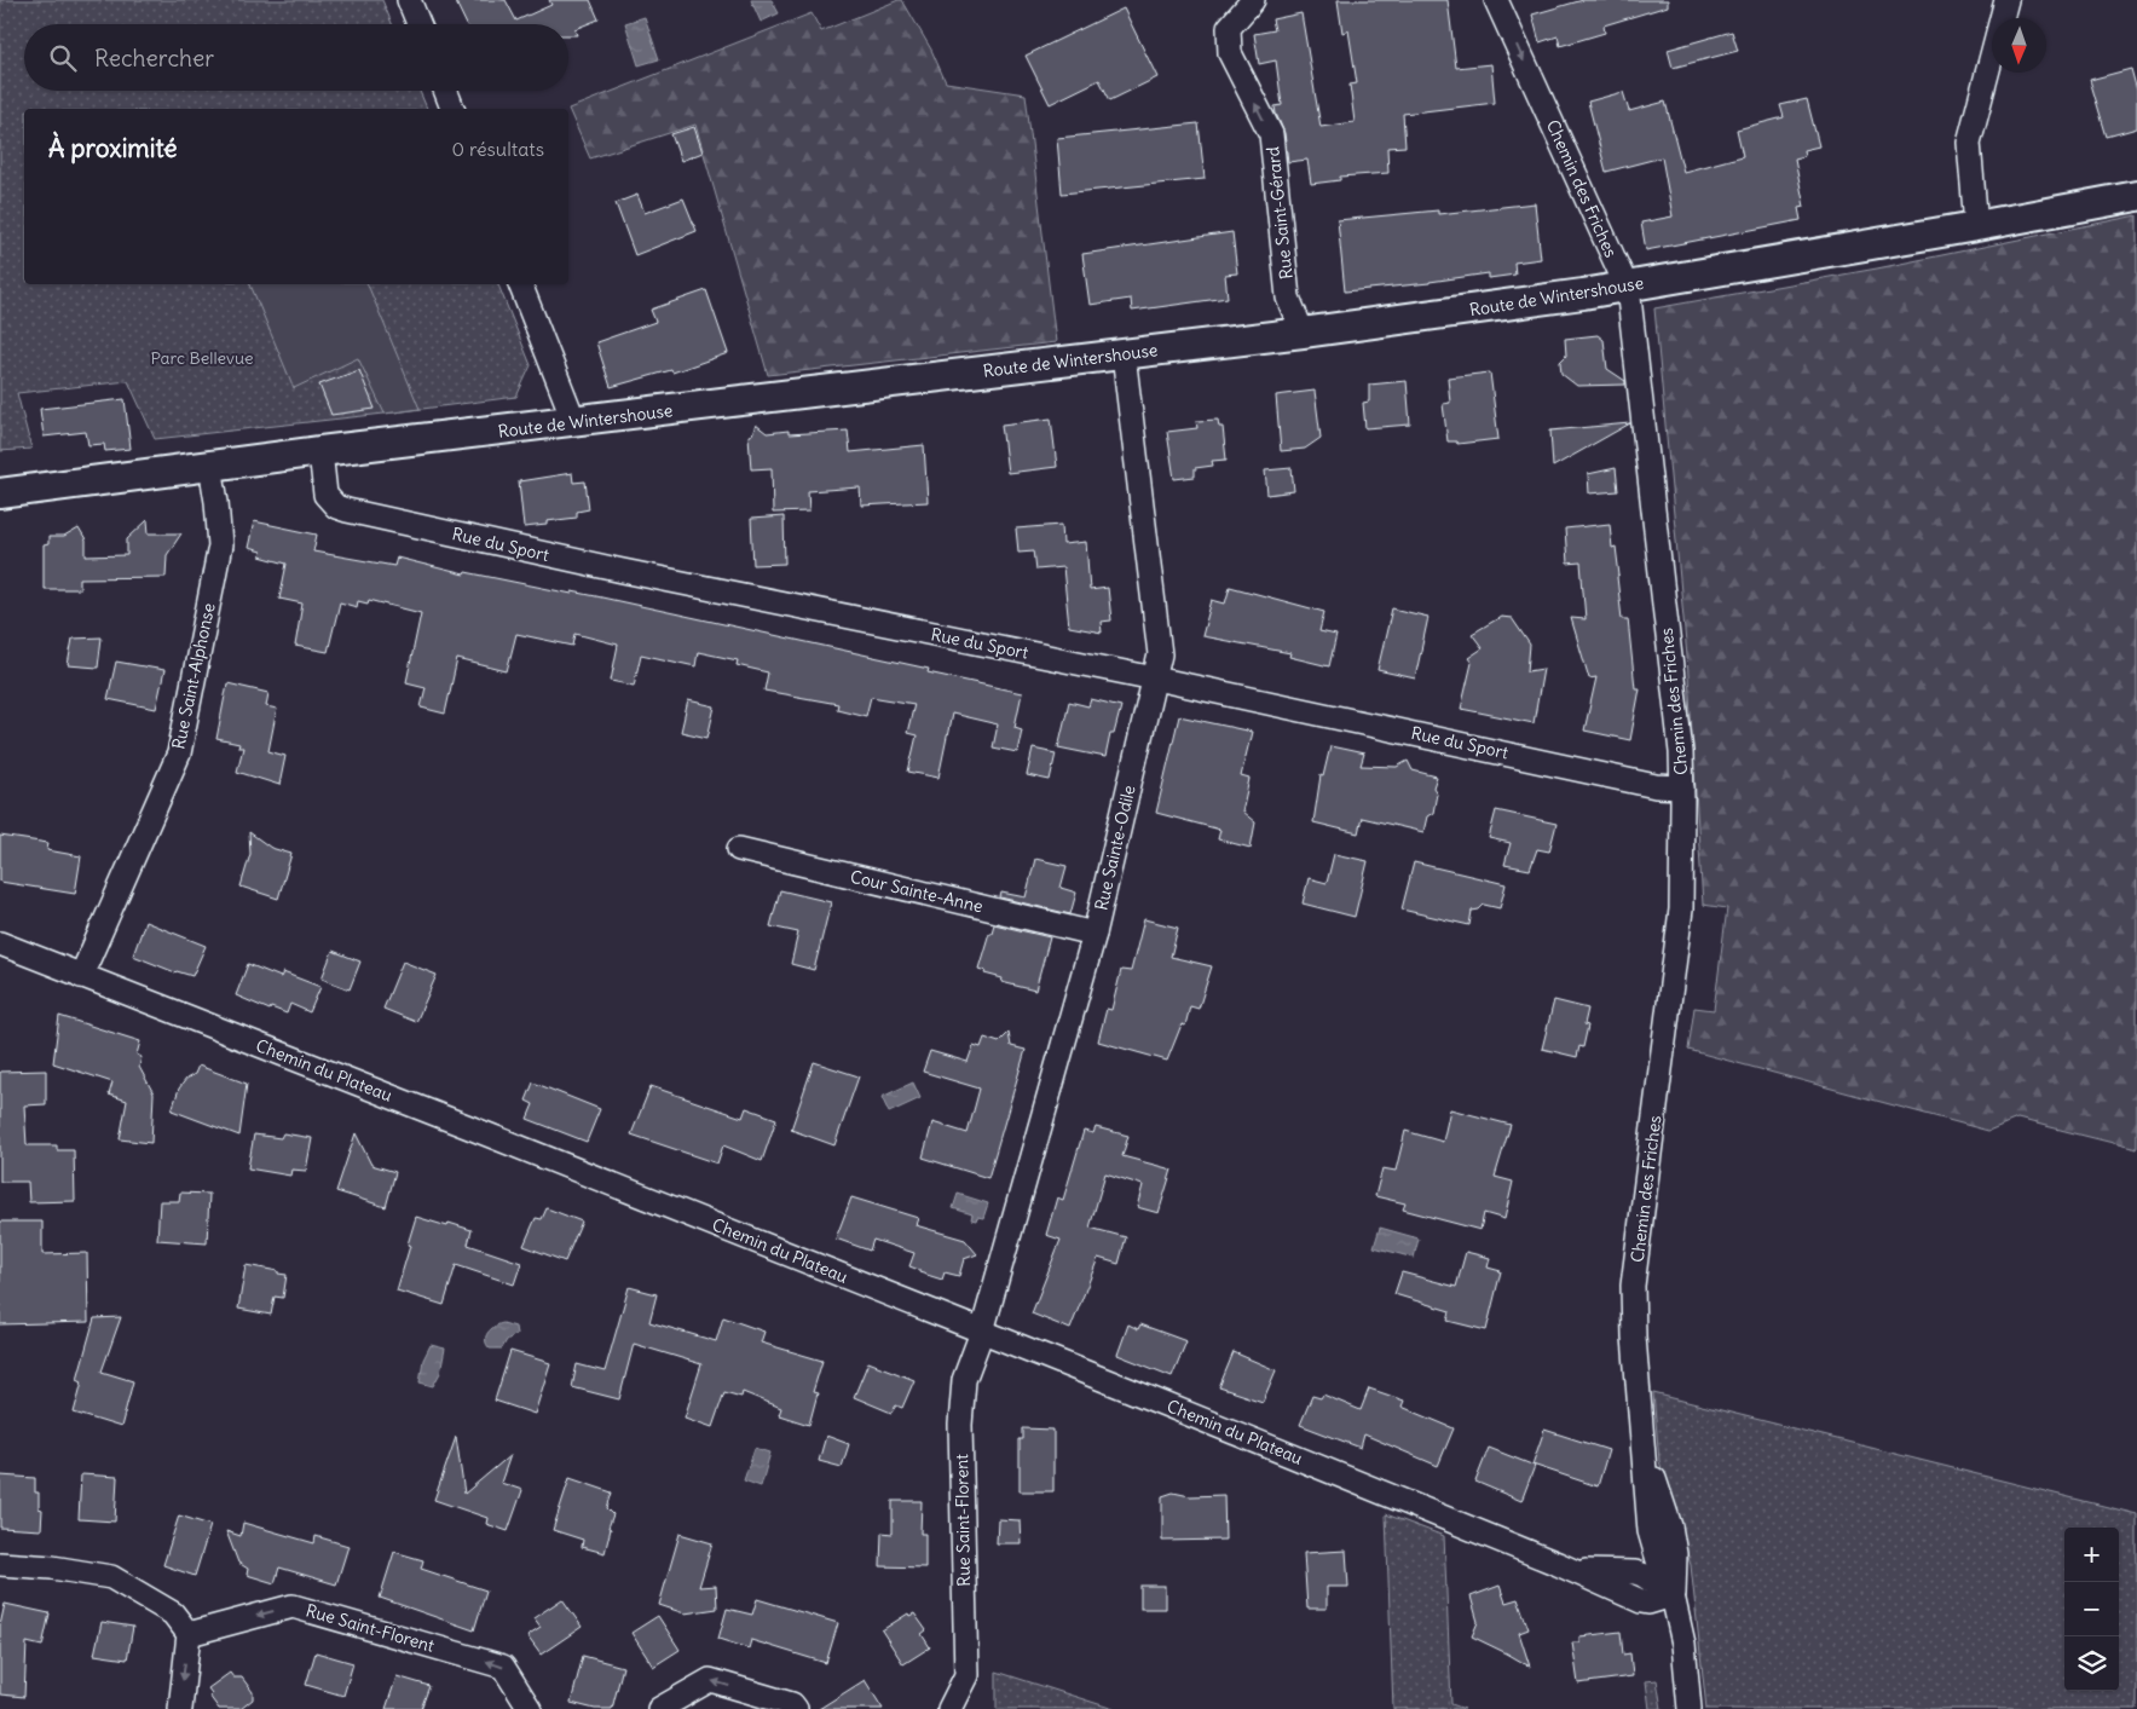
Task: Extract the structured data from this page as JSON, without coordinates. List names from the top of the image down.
{
  "streets": {
    "street": [
      "Chemin des Friches",
      "Rue Saint-Gérard",
      "Route de Wintershouse",
      "Rue du Sport",
      "Rue Saint-Alphonse",
      "Rue Sainte-Odile",
      "Cour Sainte-Anne",
      "Chemin du Plateau",
      "Rue Saint-Florent"
    ]
  },
  "crossings": [
    ["Chemin des Friches", "Route de Wintershouse"],
    ["Chemin des Friches", "Rue du Sport"],
    ["Chemin des Friches", "Chemin du Plateau"],
    ["Rue Saint-Gérard", "Route de Wintershouse"],
    ["Route de Wintershouse", "Rue du Sport"],
    ["Route de Wintershouse", "Rue Saint-Alphonse"],
    ["Route de Wintershouse", "Rue Sainte-Odile"],
    ["Rue du Sport", "Rue Sainte-Odile"],
    ["Rue Saint-Alphonse", "Chemin du Plateau"],
    ["Rue Sainte-Odile", "Cour Sainte-Anne"],
    ["Rue Sainte-Odile", "Chemin du Plateau"],
    ["Rue Sainte-Odile", "Rue Saint-Florent"],
    ["Chemin du Plateau", "Rue Saint-Florent"]
  ],
  "one_way": ["Rue Saint-Gérard", "Rue Saint-Florent"],
  "parks": ["Parc Bellevue"],
  "north": "bottom",
  "page": {
    "search": "Rechercher",
    "heading": ["À proximité", "0 résultats"],
    "map_buttons": ["+", "−"]
  }
}
